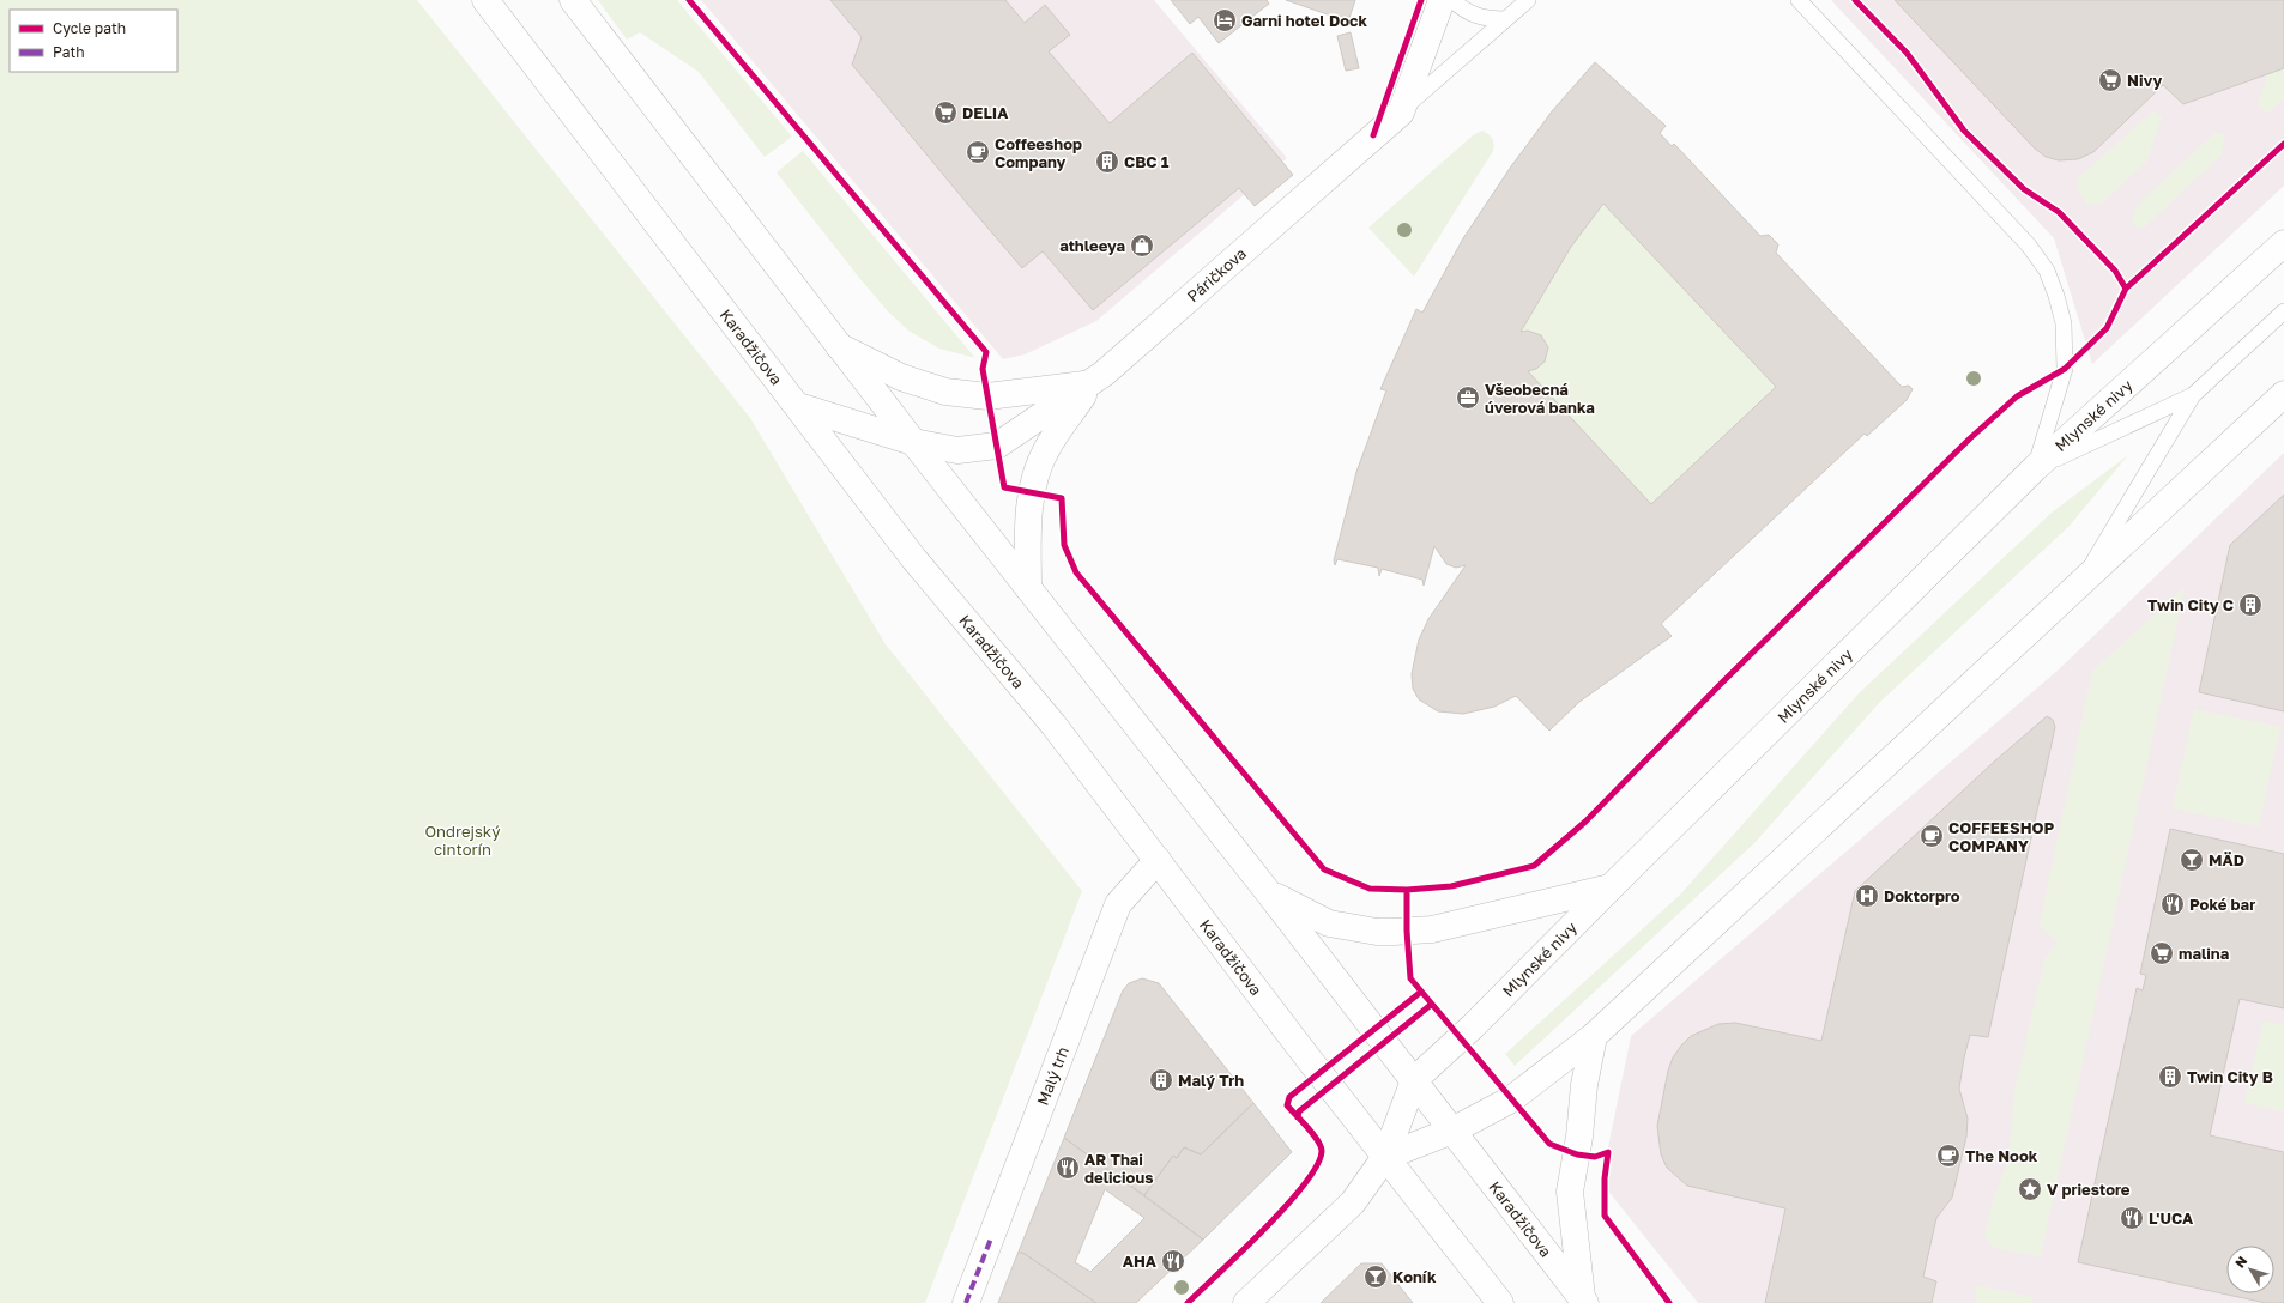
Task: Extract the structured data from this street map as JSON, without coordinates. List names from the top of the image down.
{
  "streets": {
    "main road": [
      "Páričkova",
      "Karadžičova",
      "Mlynské nivy",
      "Malý trh"
    ]
  },
  "crossings": [
    ["Páričkova", "Karadžičova"],
    ["Karadžičova", "Mlynské nivy"],
    ["Karadžičova", "Malý trh"]
  ],
  "parks": ["Ondrejský cintorín"],
  "places": {
    "hotel": ["Garni hotel Dock"],
    "supermarket": ["Nivy", "DELIA", "malina"],
    "cafe": ["Coffeeshop Company", "COFFEESHOP COMPANY", "The Nook"],
    "building": [
      "CBC 1",
      "Twin City C",
      "Twin City B",
      "Malý Trh"
    ],
    "shop": ["athleeya"],
    "office": ["Všeobecná úverová banka"],
    "bar": ["MÄD", "Koník"],
    "hospital": ["Doktorpro"],
    "restaurant": [
      "Poké bar",
      "AR Thai delicious",
      "L'UCA",
      "AHA"
    ],
    "place": ["V priestore"]
  },
  "legend": ["Cycle path", "Path"],
  "north": "top left"
}
